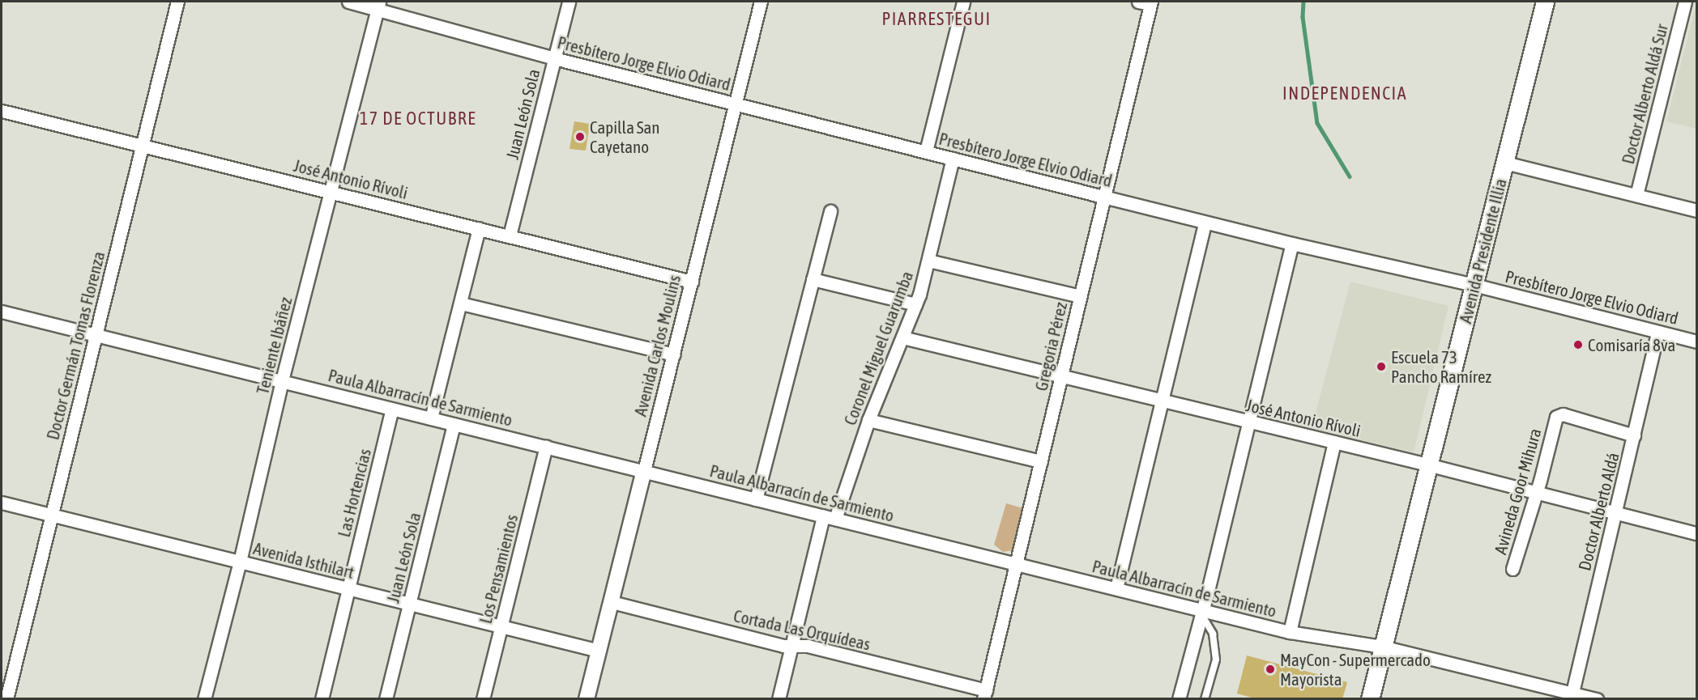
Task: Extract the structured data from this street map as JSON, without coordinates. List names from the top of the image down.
{
  "streets": {
    "main road": ["Avenida Presidente Illia"],
    "street": [
      "Presbítero Jorge Elvio Odiard",
      "Doctor Alberto Aldá Sur",
      "Juan León Sola",
      "José Antonio Rívoli",
      "Doctor Germán Tomas Florenza",
      "Teniente Ibáñez",
      "Avenida Carlos Moulins",
      "Gregoria Pérez",
      "Coronel Miguel Guarumba",
      "Paula Albarracín de Sarmiento",
      "Avineda Goor Mihura",
      "Las Hortencias",
      "Doctor Alberto Aldá",
      "Avenida Isthilart",
      "Los Pensamientos",
      "Cortada Las Orquídeas"
    ]
  },
  "crossings": [
    ["Presbítero Jorge Elvio Odiard", "Juan León Sola"],
    ["Presbítero Jorge Elvio Odiard", "Avenida Presidente Illia"],
    ["Presbítero Jorge Elvio Odiard", "Teniente Ibáñez"],
    ["Presbítero Jorge Elvio Odiard", "Avenida Carlos Moulins"],
    ["Presbítero Jorge Elvio Odiard", "Gregoria Pérez"],
    ["Presbítero Jorge Elvio Odiard", "Coronel Miguel Guarumba"],
    ["Presbítero Jorge Elvio Odiard", "Doctor Alberto Aldá"],
    ["Juan León Sola", "José Antonio Rívoli"],
    ["Juan León Sola", "Paula Albarracín de Sarmiento"],
    ["Juan León Sola", "Avenida Isthilart"],
    ["José Antonio Rívoli", "Avenida Presidente Illia"],
    ["José Antonio Rívoli", "Doctor Germán Tomas Florenza"],
    ["José Antonio Rívoli", "Teniente Ibáñez"],
    ["José Antonio Rívoli", "Avenida Carlos Moulins"],
    ["José Antonio Rívoli", "Gregoria Pérez"],
    ["José Antonio Rívoli", "Coronel Miguel Guarumba"],
    ["José Antonio Rívoli", "Avineda Goor Mihura"],
    ["José Antonio Rívoli", "Doctor Alberto Aldá"],
    ["Avenida Presidente Illia", "Paula Albarracín de Sarmiento"],
    ["Doctor Germán Tomas Florenza", "Paula Albarracín de Sarmiento"],
    ["Doctor Germán Tomas Florenza", "Avenida Isthilart"],
    ["Teniente Ibáñez", "Paula Albarracín de Sarmiento"],
    ["Teniente Ibáñez", "Avenida Isthilart"],
    ["Avenida Carlos Moulins", "Paula Albarracín de Sarmiento"],
    ["Avenida Carlos Moulins", "Avenida Isthilart"],
    ["Avenida Carlos Moulins", "Cortada Las Orquídeas"],
    ["Gregoria Pérez", "Paula Albarracín de Sarmiento"],
    ["Gregoria Pérez", "Cortada Las Orquídeas"],
    ["Coronel Miguel Guarumba", "Paula Albarracín de Sarmiento"],
    ["Coronel Miguel Guarumba", "Cortada Las Orquídeas"],
    ["Paula Albarracín de Sarmiento", "Las Hortencias"],
    ["Paula Albarracín de Sarmiento", "Doctor Alberto Aldá"],
    ["Paula Albarracín de Sarmiento", "Los Pensamientos"],
    ["Avineda Goor Mihura", "Doctor Alberto Aldá"],
    ["Las Hortencias", "Avenida Isthilart"],
    ["Avenida Isthilart", "Los Pensamientos"]
  ],
  "districts": ["PIARRESTEGUI", "INDEPENDENCIA", "17 DE OCTUBRE"],
  "places": [
    "Capilla San Cayetano",
    "Comisaría 8va",
    "Escuela 73 Pancho Ramírez",
    "MayCon - Supermercado Mayorista"
  ]
}
